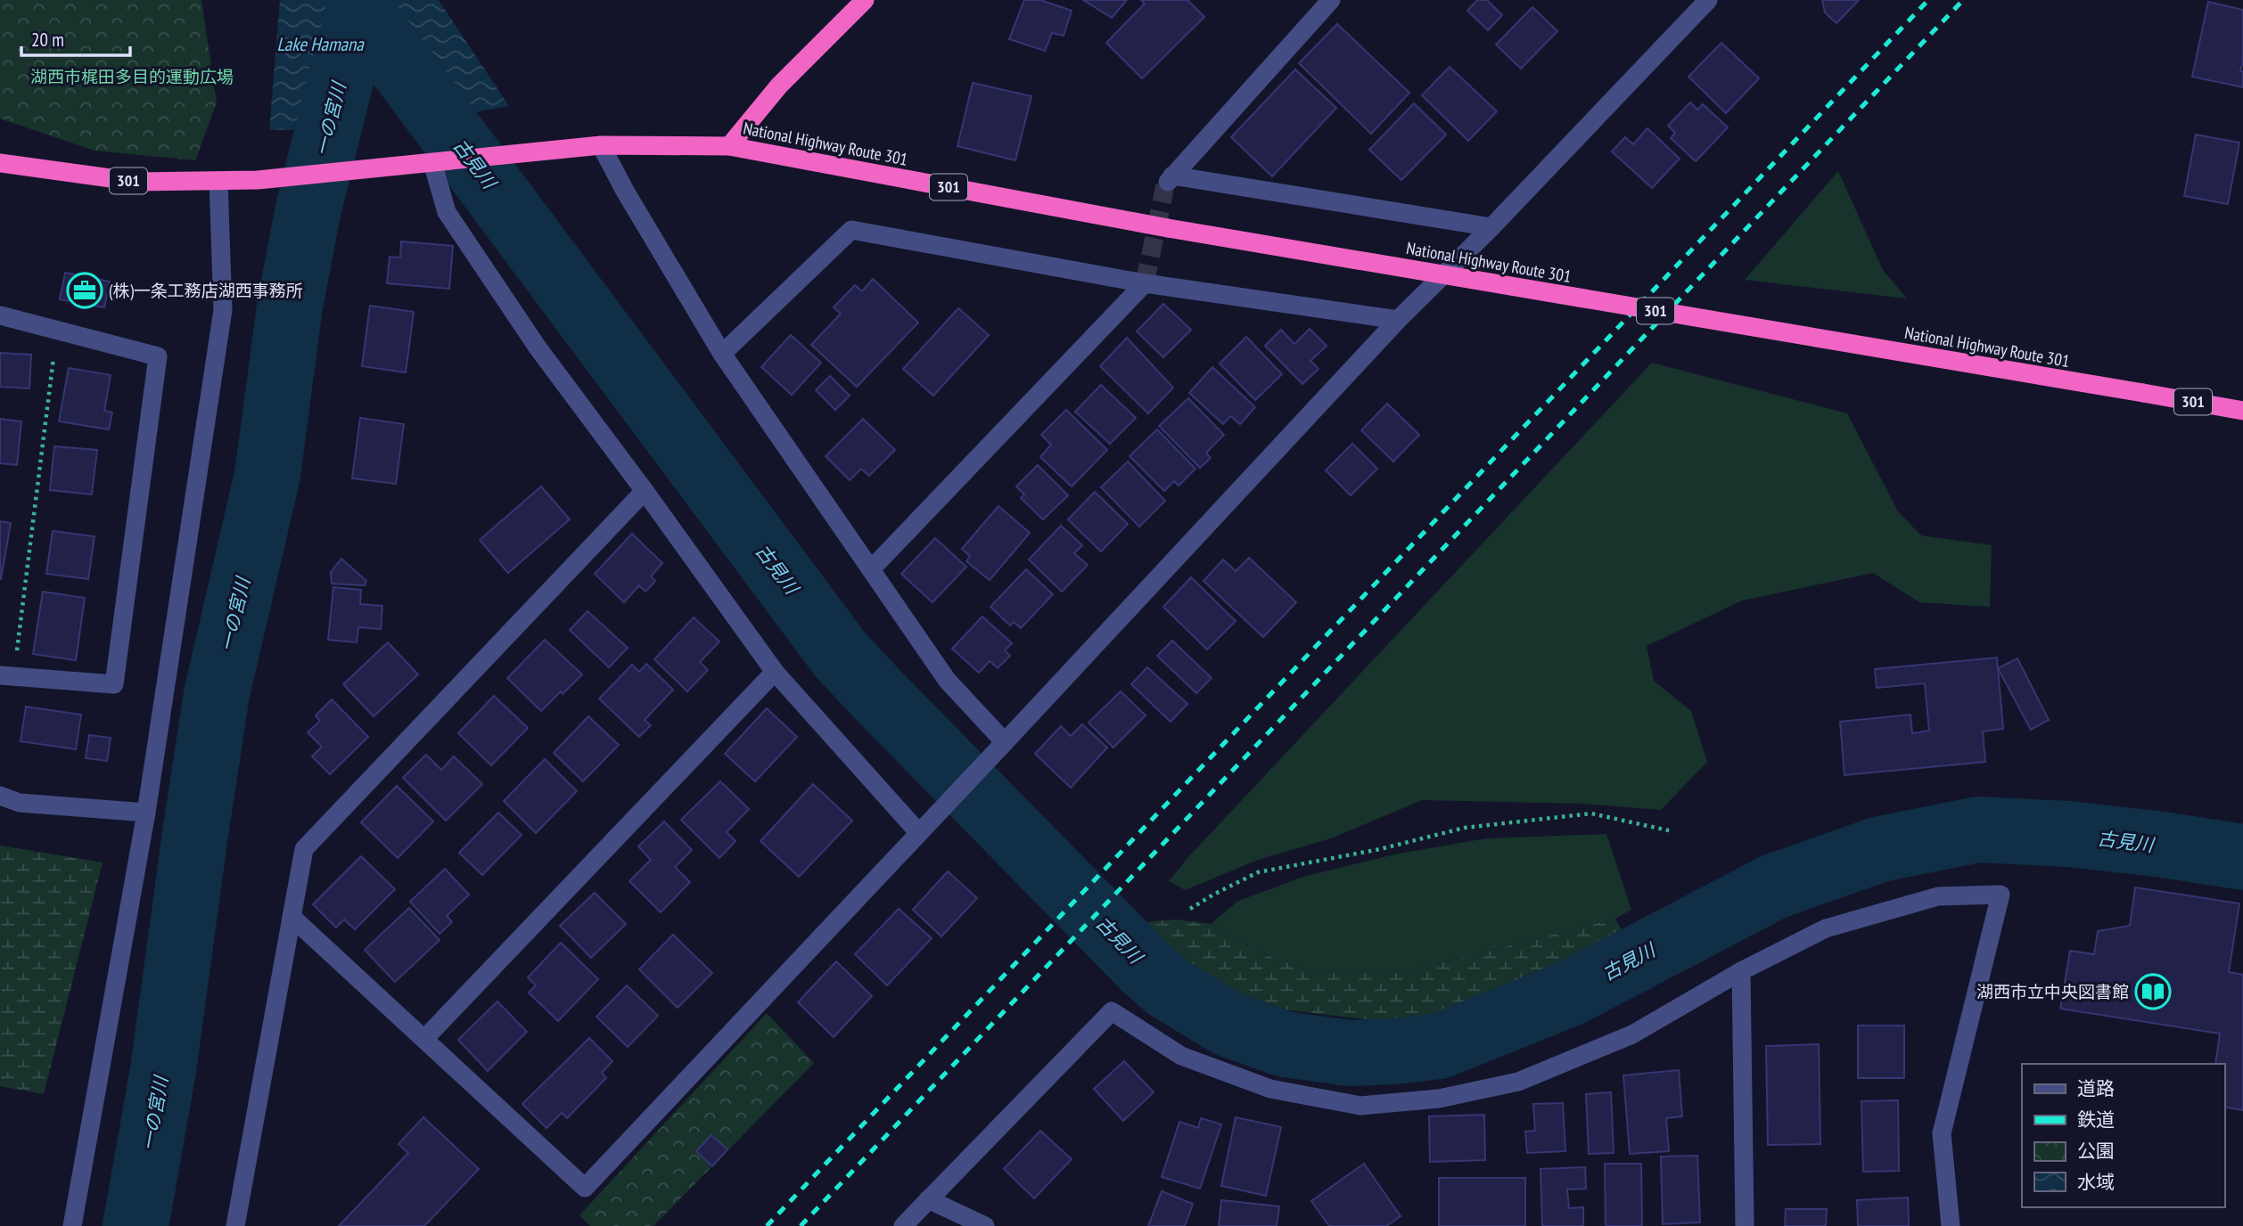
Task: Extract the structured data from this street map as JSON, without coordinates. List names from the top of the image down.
{
  "streets": {
    "highway": ["National Highway Route 301", "301"]
  },
  "water": ["Lake Hamana", "一の宮川", "古見川"],
  "parks": ["湖西市梶田多目的運動広場"],
  "places": {
    "office": ["(株)一条工務店湖西事務所"],
    "library": ["湖西市立中央図書館"]
  },
  "legend": [
    "道路",
    "鉄道",
    "公園",
    "水域"
  ],
  "scale_bar": "20 m"
}
